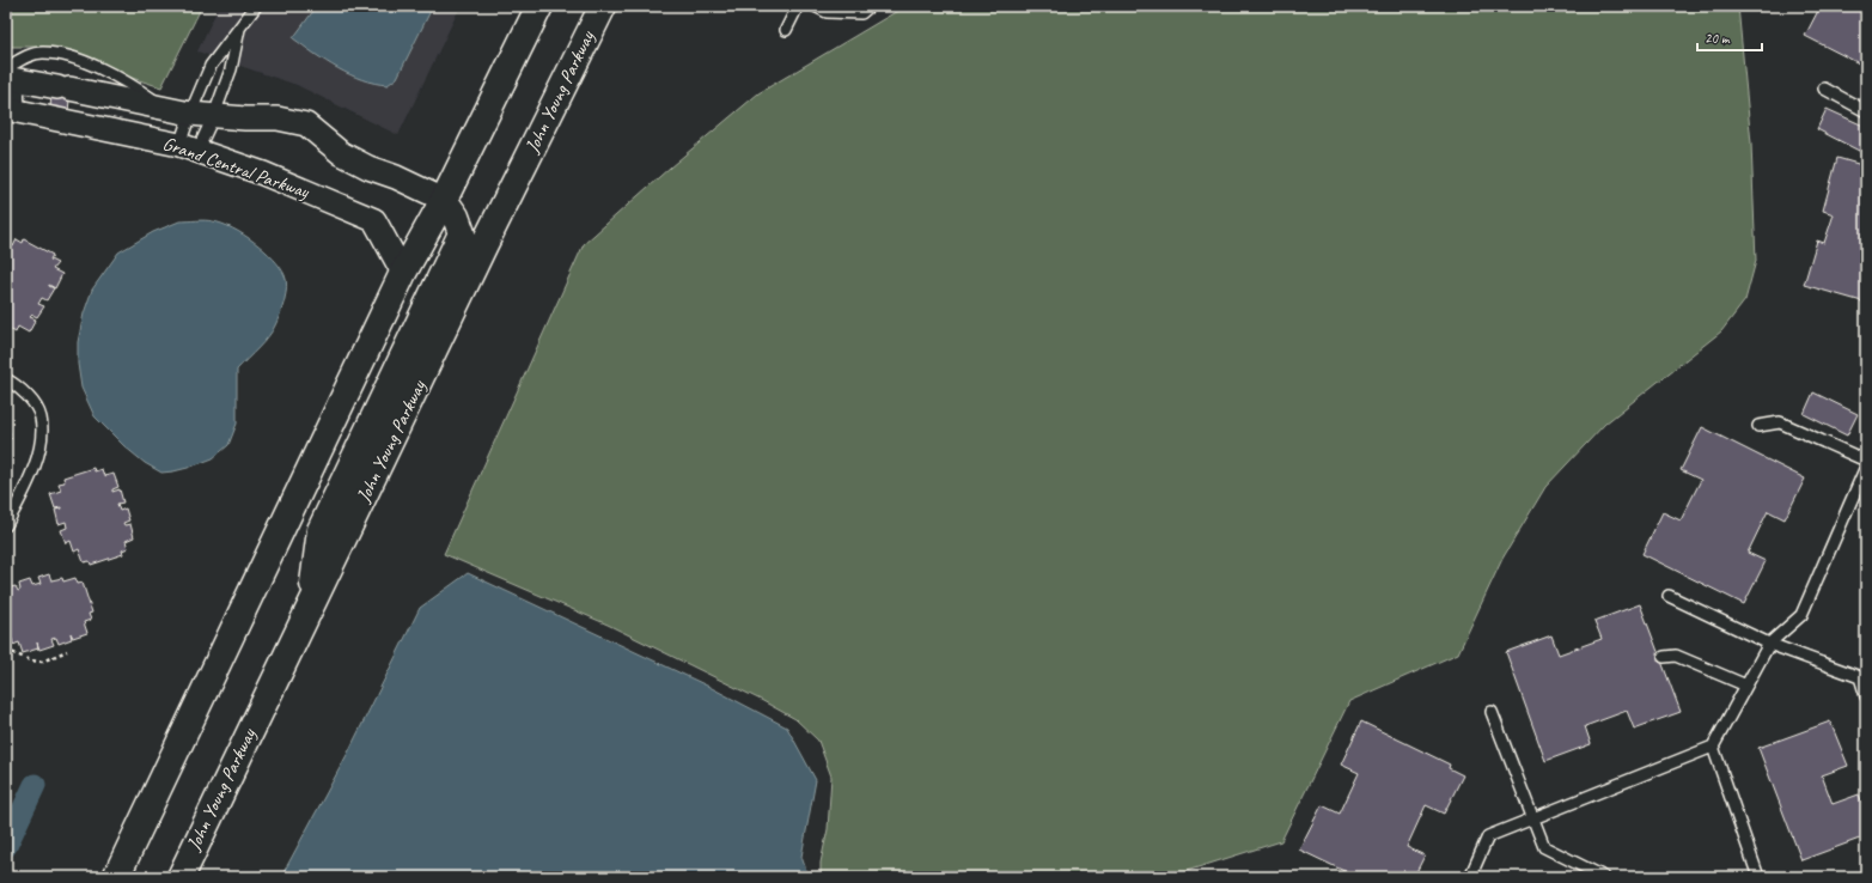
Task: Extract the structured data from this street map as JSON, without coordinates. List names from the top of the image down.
{
  "streets": {
    "highway": ["John Young Parkway"],
    "street": ["Grand Central Parkway"]
  },
  "scale_bar": "20 m"
}
